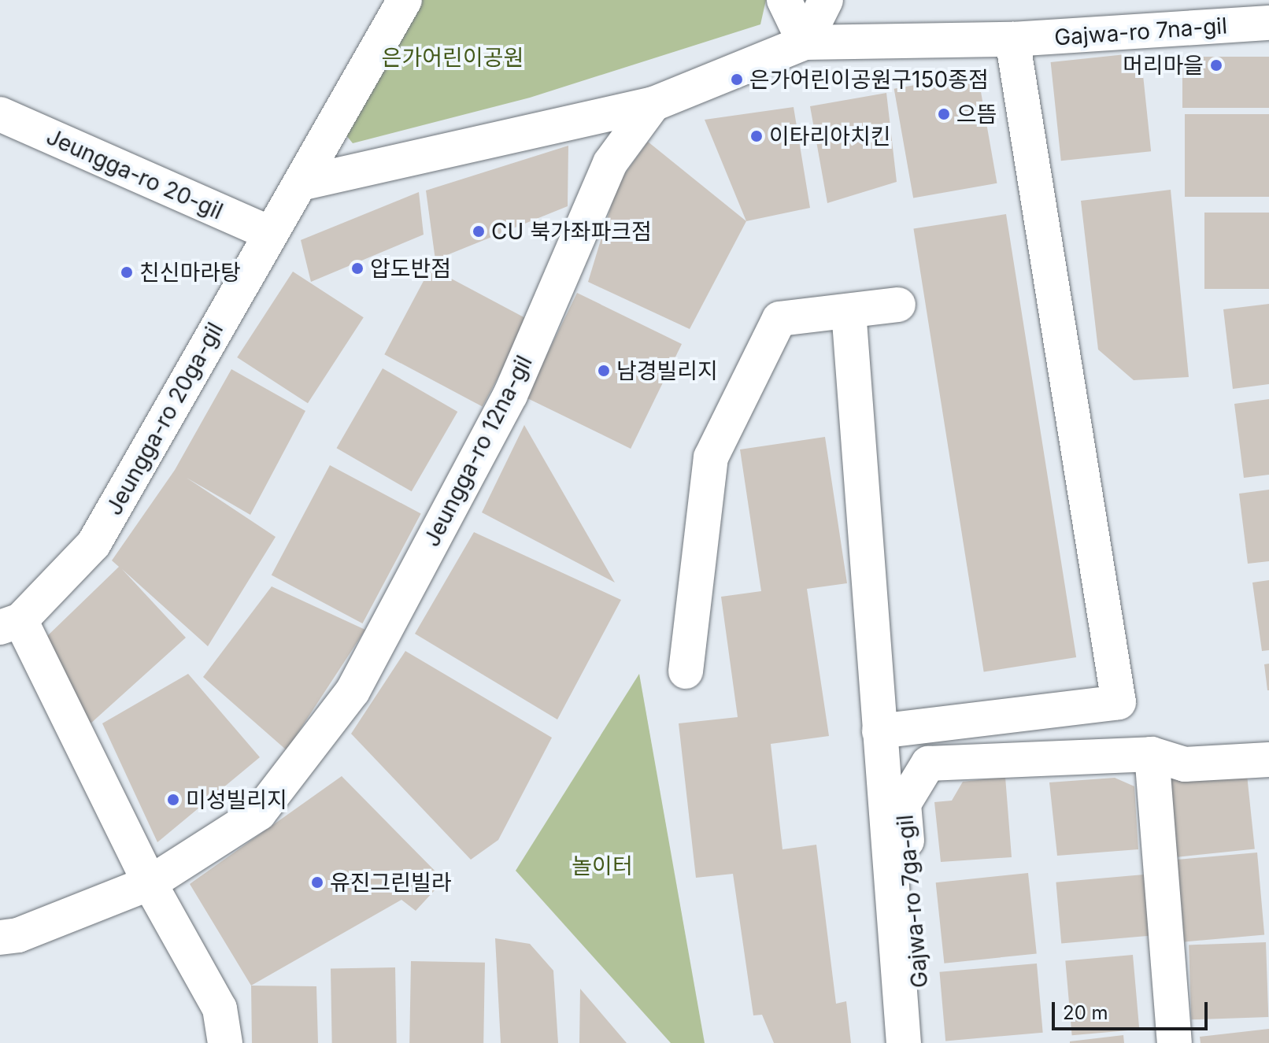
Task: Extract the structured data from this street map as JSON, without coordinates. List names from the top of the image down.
{
  "streets": {
    "street": [
      "Gajwa-ro 7na-gil",
      "Jeungga-ro 20-gil",
      "Jeungga-ro 20ga-gil",
      "Jeungga-ro 12na-gil",
      "Gajwa-ro 7ga-gil"
    ]
  },
  "crossings": [
    ["Jeungga-ro 20-gil", "Jeungga-ro 20ga-gil"]
  ],
  "parks": ["은가어린이공원", "놀이터"],
  "places": [
    "머리마을",
    "은가어린이공원구150종점",
    "으뜸",
    "이타리아치킨",
    "CU 북가좌파크점",
    "압도반점",
    "친신마라탕",
    "남경빌리지",
    "미성빌리지",
    "유진그린빌라"
  ],
  "scale_bar": "20 m"
}
